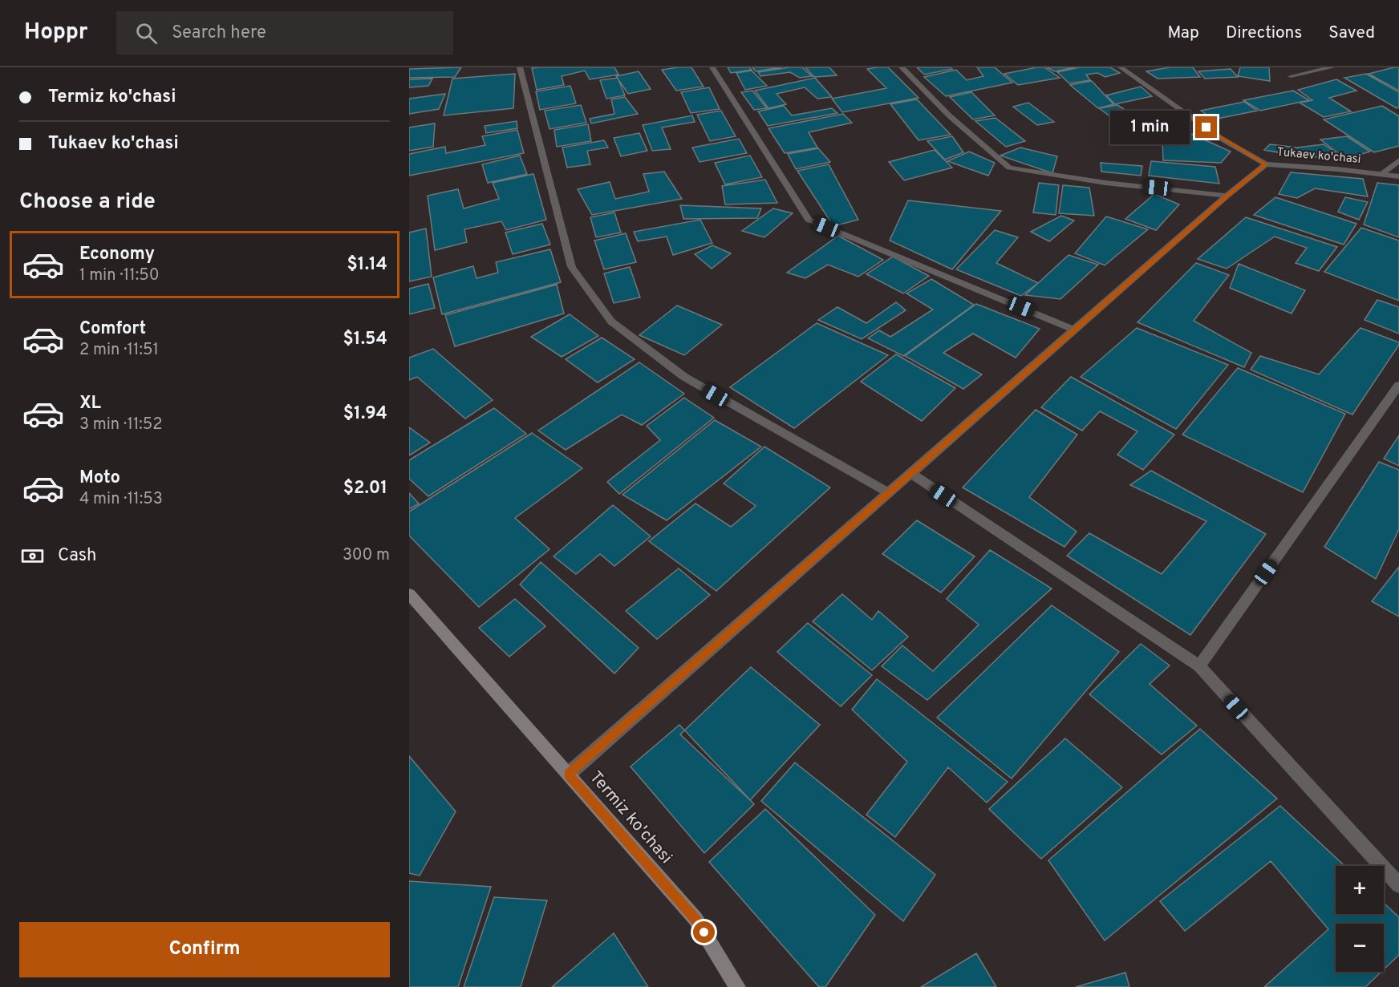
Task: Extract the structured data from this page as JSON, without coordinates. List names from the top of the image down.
{
  "streets": {
    "main road": ["Termiz ko'chasi"],
    "street": ["Tukaev ko'chasi"]
  },
  "page": {
    "header": "Hoppr",
    "search": "Search here",
    "nav": ["Map", "Directions", "Saved"],
    "banner": ["Termiz ko'chasi", "Tukaev ko'chasi"],
    "bubble": "1 min",
    "heading": "Choose a ride",
    "list": [
      {
        "name": "Economy",
        "note": "1 min · 11:50",
        "value": "$1.14"
      },
      {
        "name": "Comfort",
        "note": "2 min · 11:51",
        "value": "$1.54"
      },
      {
        "name": "XL",
        "note": "3 min · 11:52",
        "value": "$1.94"
      },
      {
        "name": "Moto",
        "note": "4 min · 11:53",
        "value": "$2.01"
      }
    ],
    "pay": ["Cash", "300 m"],
    "map_buttons": ["+", "−"],
    "buttons": "Confirm"
  }
}
